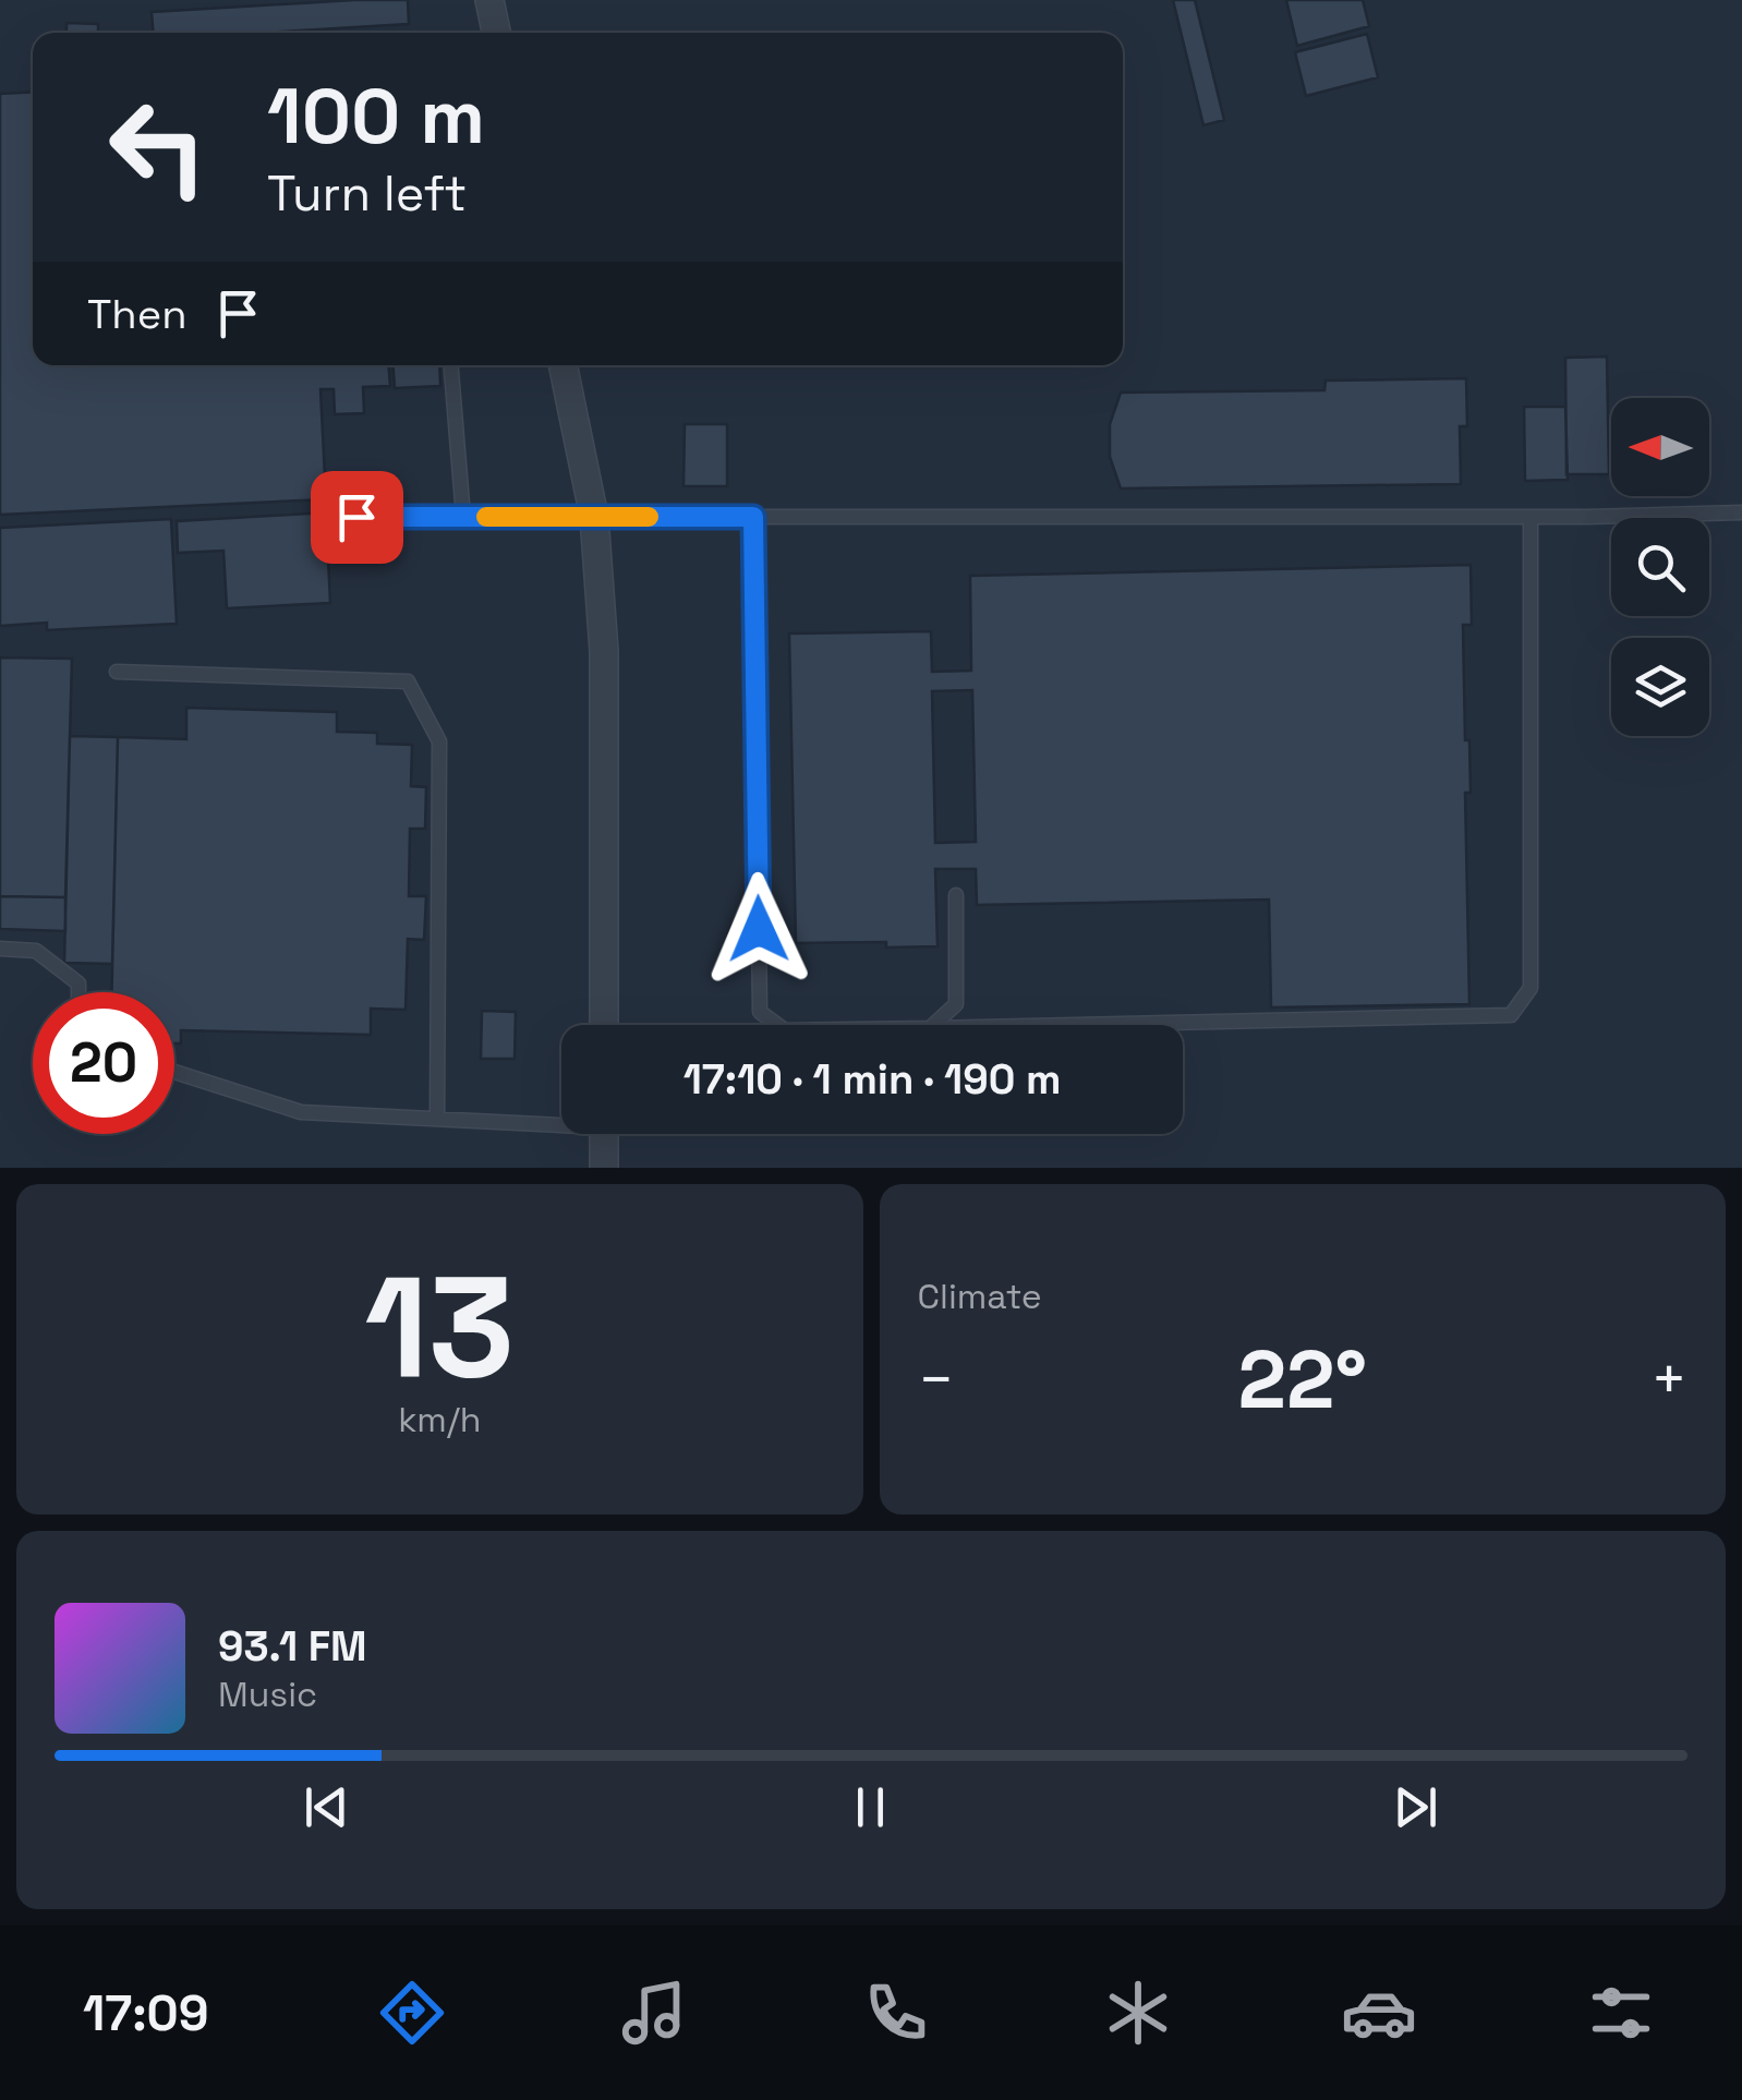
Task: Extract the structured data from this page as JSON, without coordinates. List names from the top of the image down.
{
  "north": "left",
  "page": {
    "turn": ["100 m", "Turn left"],
    "then": "Then",
    "limit": "20",
    "trip": "17:10 · 1 min · 190 m",
    "tile": [
      ["13", "km/h"],
      "Climate"
    ],
    "heat": ["−", "22°", "+"],
    "song": ["93.1 FM", "Music"],
    "tabs": "17:09"
  }
}
